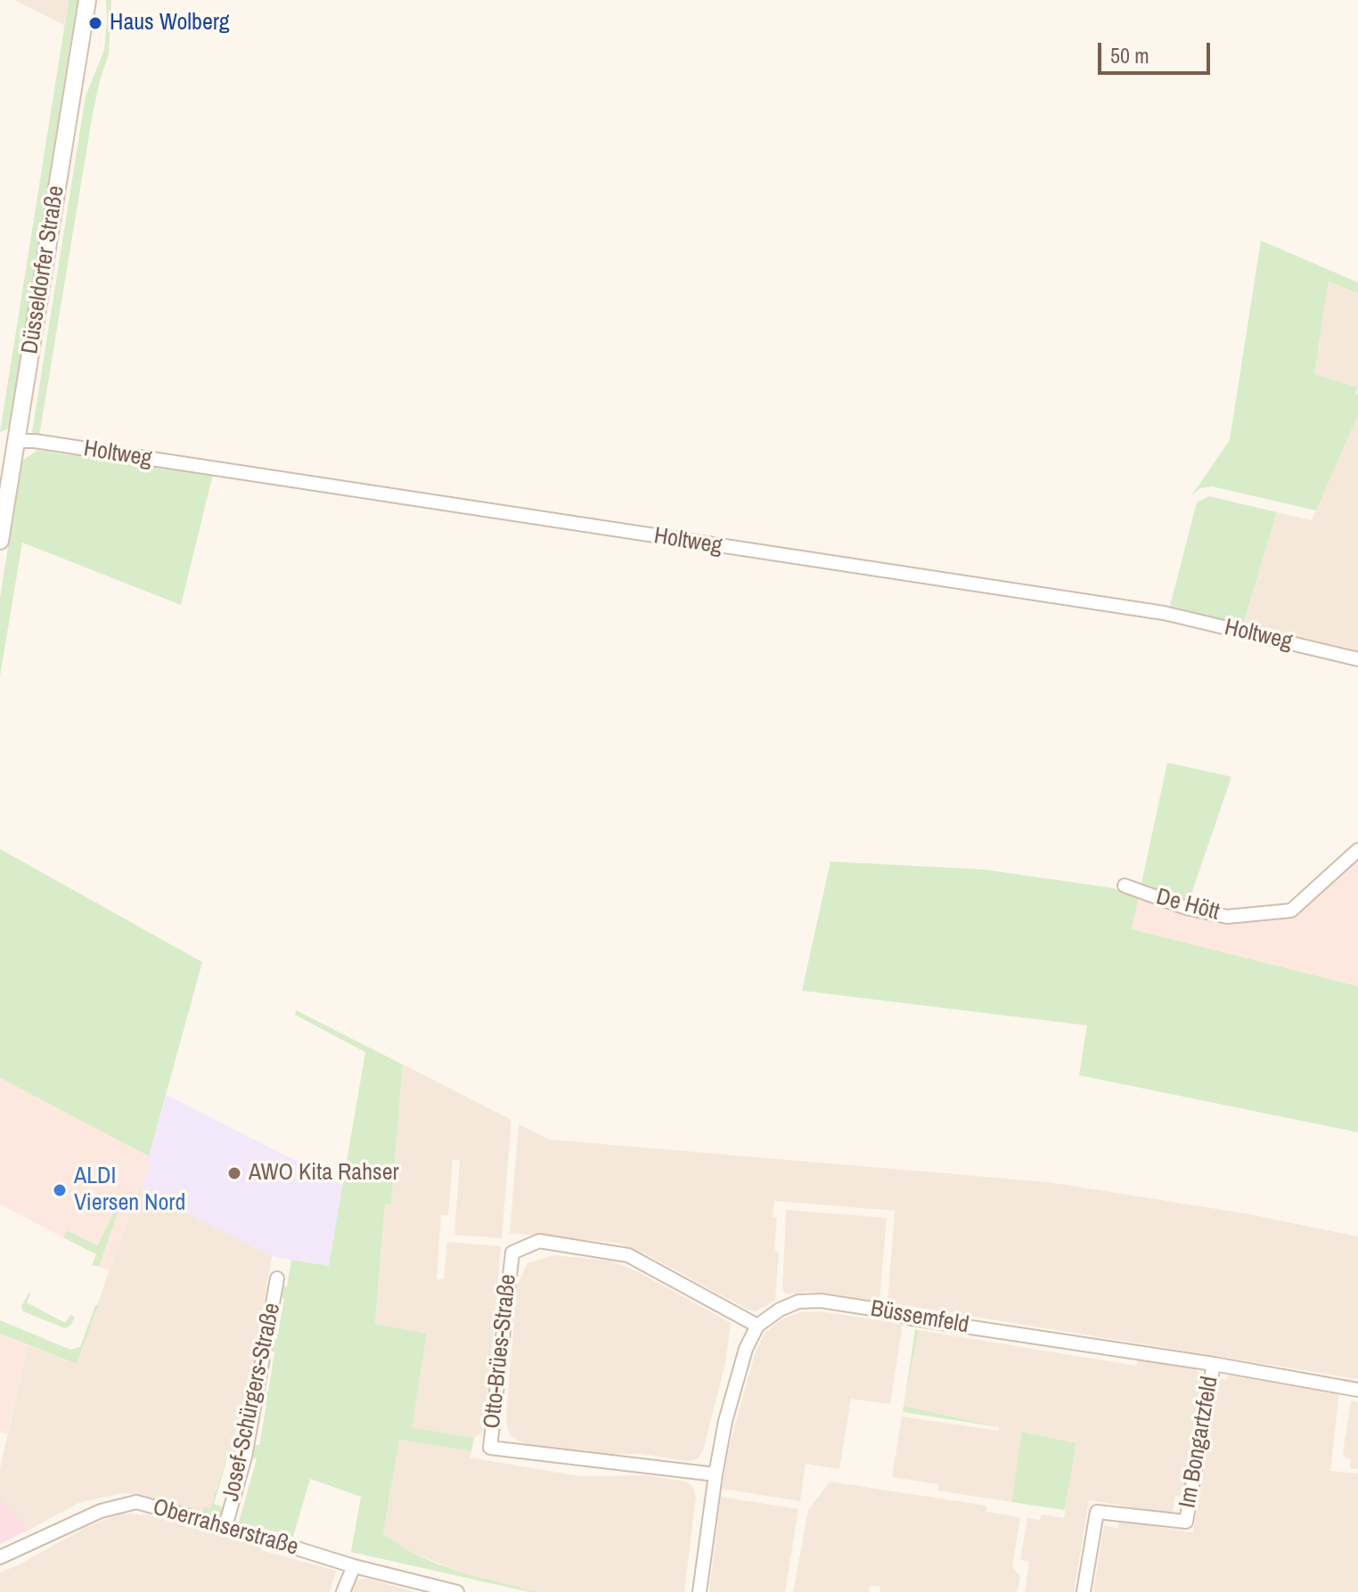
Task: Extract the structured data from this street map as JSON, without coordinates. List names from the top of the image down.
{
  "streets": {
    "main road": ["Düsseldorfer Straße"],
    "street": [
      "Holtweg",
      "De Hött",
      "Büssemfeld",
      "Otto-Brües-Straße",
      "Josef-Schürgers-Straße",
      "Im Bongartzfeld",
      "Oberrahserstraße"
    ]
  },
  "crossings": [
    ["Düsseldorfer Straße", "Holtweg"],
    ["Büssemfeld", "Otto-Brües-Straße"],
    ["Büssemfeld", "Im Bongartzfeld"],
    ["Josef-Schürgers-Straße", "Oberrahserstraße"]
  ],
  "places": ["Haus Wolberg", "AWO Kita Rahser", "ALDI Viersen Nord"],
  "scale_bar": "50 m"
}
